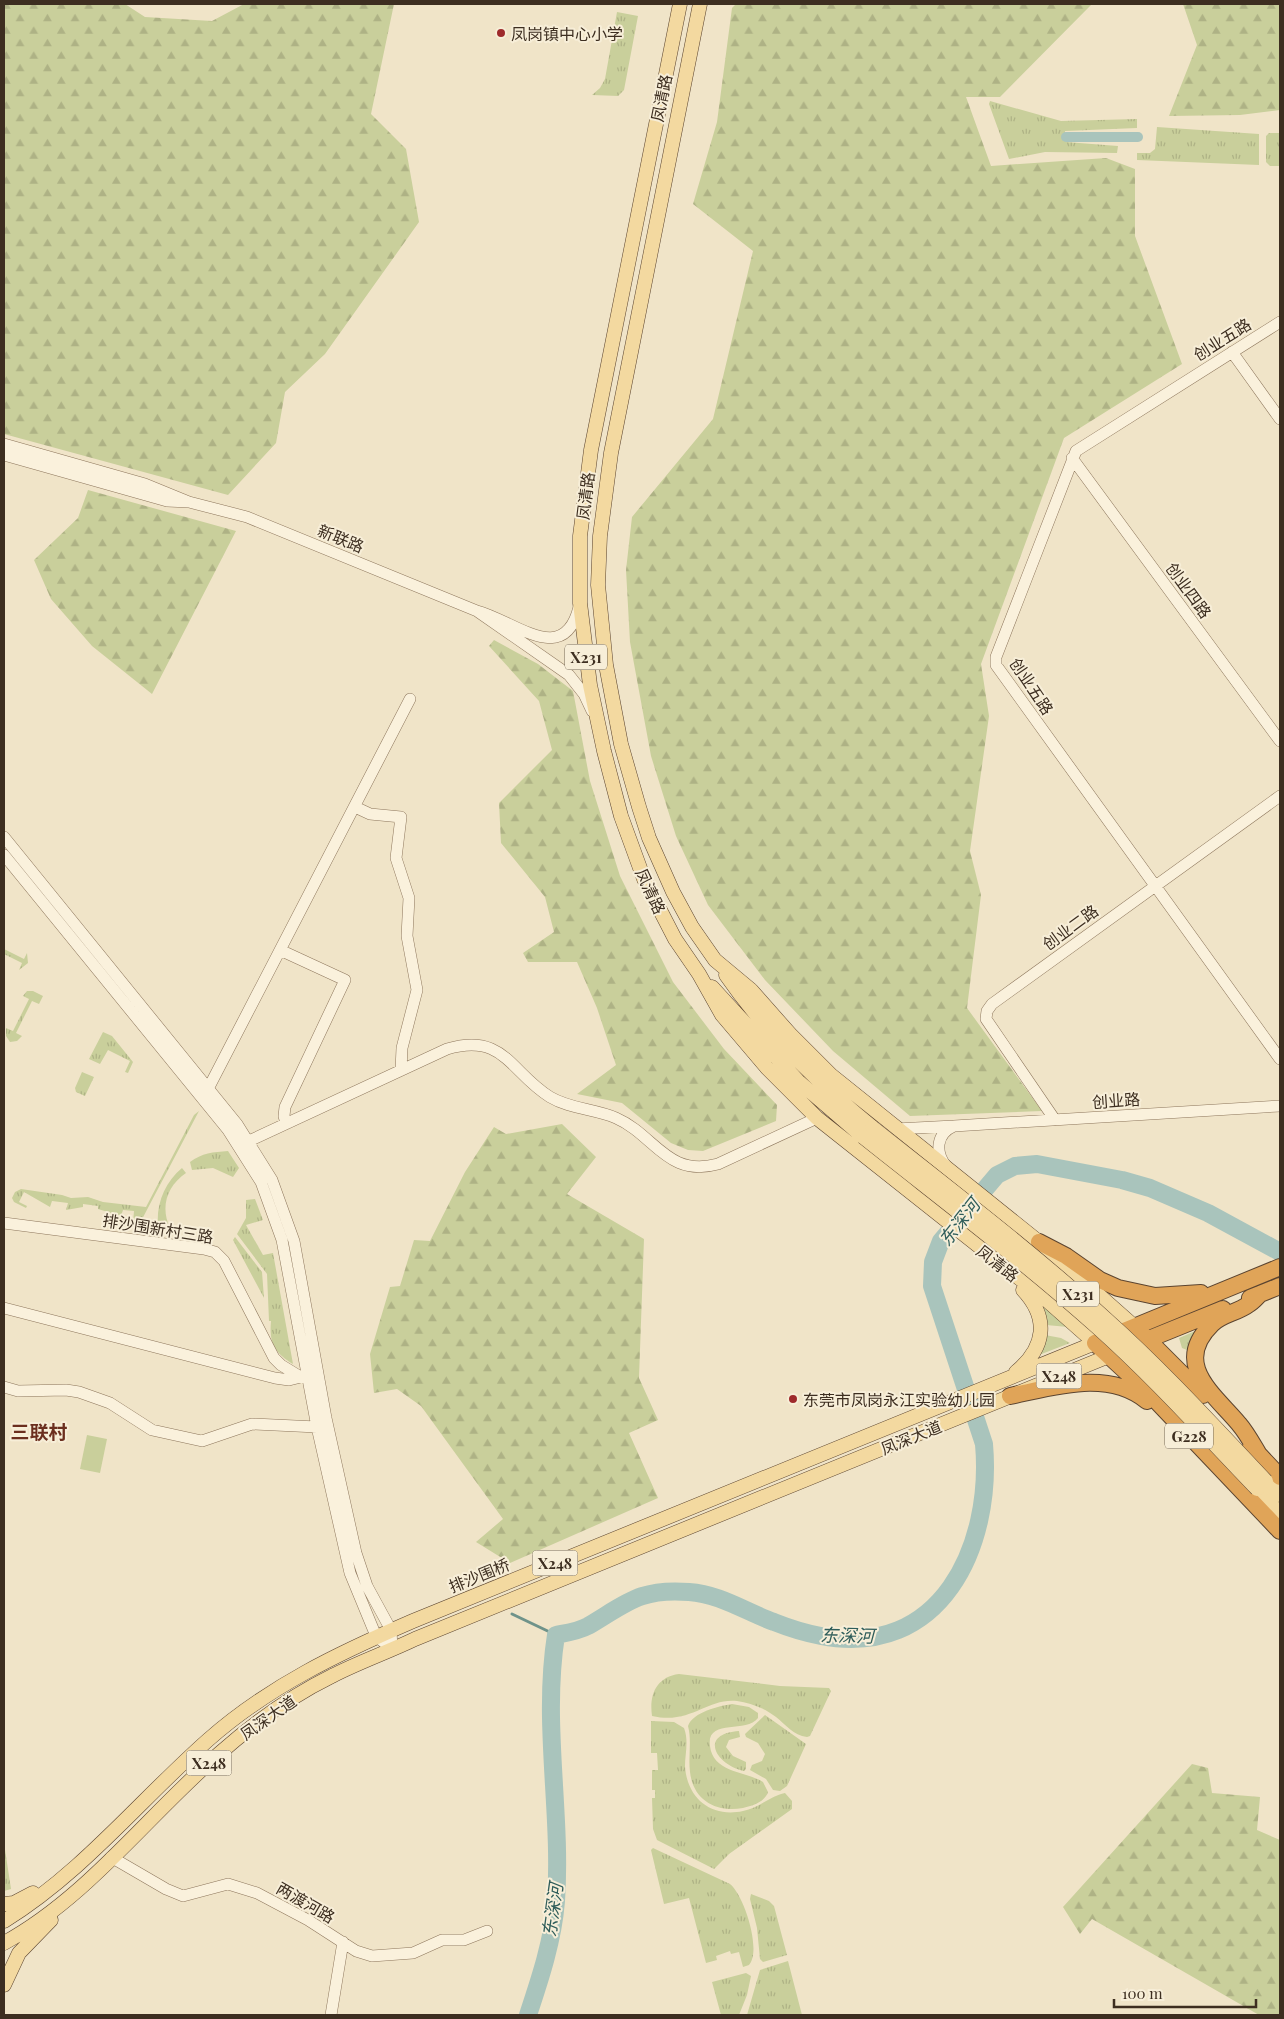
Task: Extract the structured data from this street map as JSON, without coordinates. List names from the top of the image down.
{
  "streets": {
    "highway": ["凤清路", "G228", "凤深大道"],
    "main road": ["X231", "X248", "排沙围桥"],
    "street": [
      "创业五路",
      "新联路",
      "创业四路",
      "创业二路",
      "创业路",
      "排沙围新村三路",
      "两渡河路"
    ]
  },
  "crossings": [
    ["凤清路", "新联路"],
    ["凤清路", "创业路"],
    ["凤清路", "G228"],
    ["凤清路", "凤深大道"],
    ["创业五路", "创业四路"],
    ["创业五路", "创业二路"],
    ["创业二路", "创业路"],
    ["G228", "凤深大道"],
    ["凤深大道", "排沙围桥"],
    ["凤深大道", "两渡河路"]
  ],
  "districts": ["三联村"],
  "water": ["东深河"],
  "places": ["凤岗镇中心小学", "东莞市凤岗永江实验幼儿园"],
  "scale_bar": "100 m"
}
